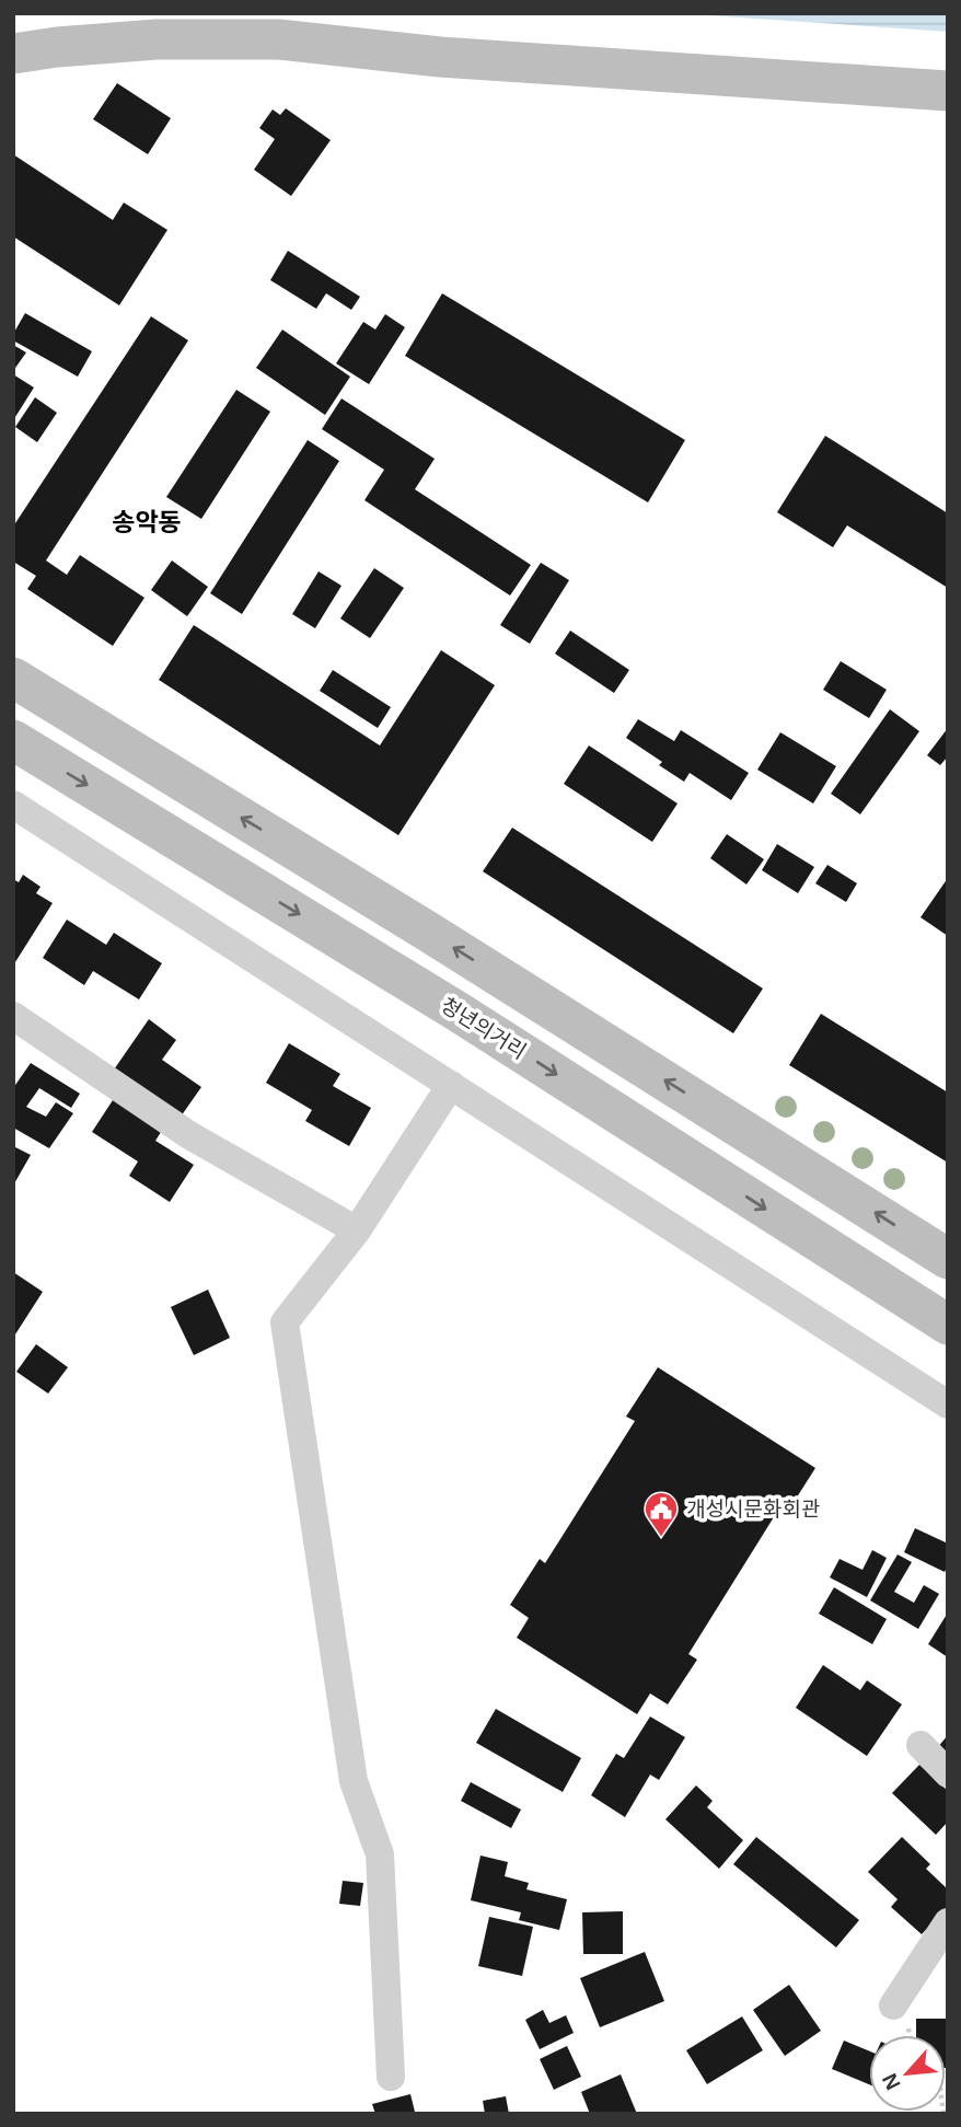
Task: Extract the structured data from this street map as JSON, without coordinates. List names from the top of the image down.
{
  "streets": {
    "main road": ["청년의거리"]
  },
  "districts": ["송악동"],
  "places": {
    "public building": ["개성시문화회관"]
  },
  "north": "bottom left"
}
